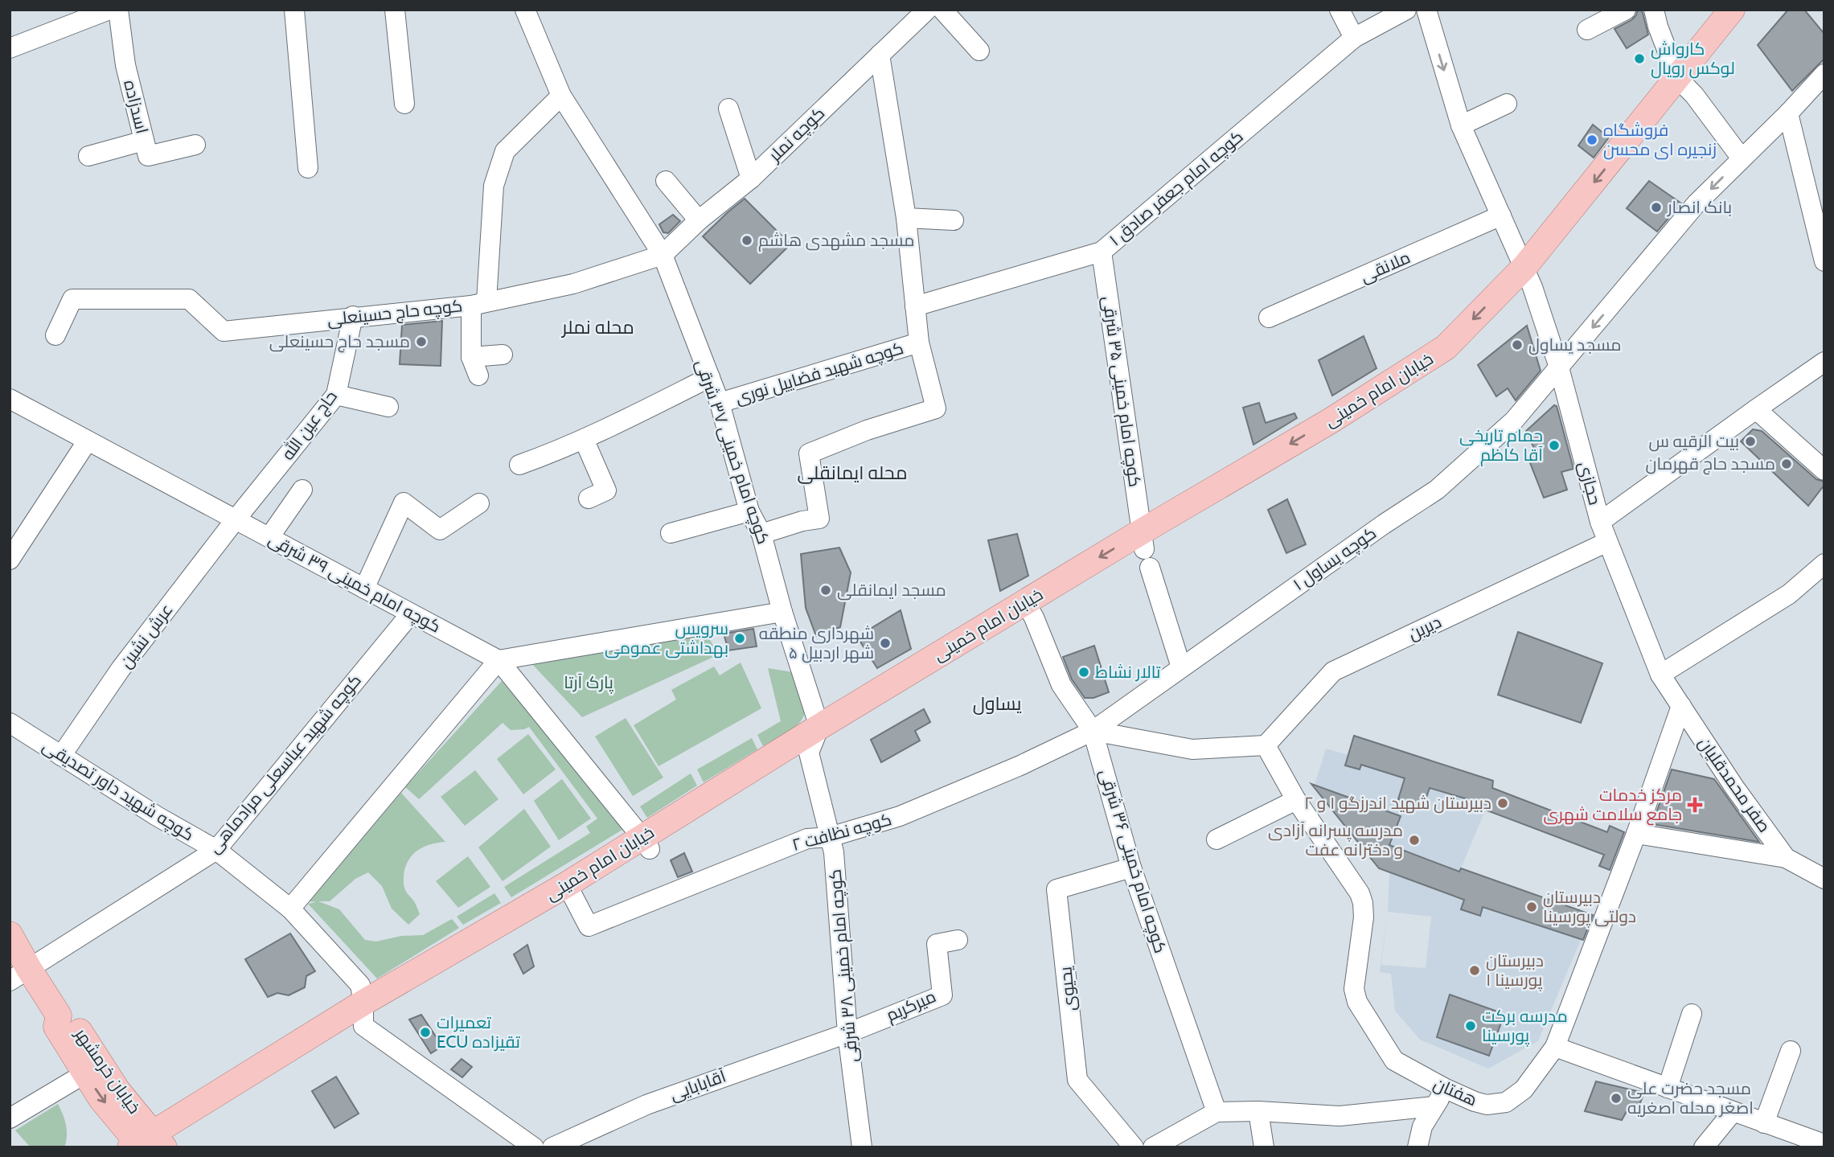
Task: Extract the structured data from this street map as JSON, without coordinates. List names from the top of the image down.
{
  "streets": {
    "main road": ["خیابان امام خمینی", "خیابان خرمشهر"],
    "street": [
      "اسدزاده",
      "کوچه نملر",
      "کوچه امام جعفر صادق ۱",
      "ملانقی",
      "کوچه حاج حسینعلی",
      "کوچه شهید فضاییل نوری",
      "کوچه امام خمینی ۳۵ شرقی",
      "حاج عین الله",
      "کوچه امام خمینی ۳۷ شرقی",
      "حجازی",
      "کوچه یساول ۱",
      "کوچه امام خمینی ۳۹ شرقی",
      "دیرین",
      "عرش نشین",
      "کوچه شهید عباسعلی مرادماهی",
      "صفر محمدقلیان",
      "کوچه شهید داور تصدیقی",
      "کوچه نظافت ۲",
      "کوچه امام خمینی ۳۶ شرقی",
      "کوچه امام خمینی ۳۸ شرقی",
      "یحیوی",
      "میرکریم",
      "آقابابایی",
      "هفتان"
    ]
  },
  "crossings": [
    ["کوچه نملر", "کوچه حاج حسینعلی"],
    ["کوچه نملر", "کوچه امام خمینی ۳۷ شرقی"],
    ["کوچه امام جعفر صادق ۱", "کوچه امام خمینی ۳۵ شرقی"],
    ["ملانقی", "حجازی"],
    ["کوچه حاج حسینعلی", "حاج عین الله"],
    ["کوچه حاج حسینعلی", "کوچه امام خمینی ۳۷ شرقی"],
    ["کوچه شهید فضاییل نوری", "کوچه امام خمینی ۳۷ شرقی"],
    ["خیابان امام خمینی", "کوچه امام خمینی ۳۵ شرقی"],
    ["خیابان امام خمینی", "کوچه امام خمینی ۳۷ شرقی"],
    ["خیابان امام خمینی", "حجازی"],
    ["خیابان امام خمینی", "کوچه امام خمینی ۳۹ شرقی"],
    ["خیابان امام خمینی", "کوچه شهید داور تصدیقی"],
    ["خیابان امام خمینی", "کوچه نظافت ۲"],
    ["خیابان امام خمینی", "کوچه امام خمینی ۳۶ شرقی"],
    ["خیابان امام خمینی", "کوچه امام خمینی ۳۸ شرقی"],
    ["خیابان امام خمینی", "خیابان خرمشهر"],
    ["کوچه امام خمینی ۳۵ شرقی", "کوچه یساول ۱"],
    ["حاج عین الله", "کوچه امام خمینی ۳۹ شرقی"],
    ["حاج عین الله", "عرش نشین"],
    ["کوچه امام خمینی ۳۷ شرقی", "کوچه امام خمینی ۳۸ شرقی"],
    ["حجازی", "کوچه یساول ۱"],
    ["حجازی", "دیرین"],
    ["حجازی", "صفر محمدقلیان"],
    ["کوچه یساول ۱", "کوچه نظافت ۲"],
    ["کوچه یساول ۱", "کوچه امام خمینی ۳۶ شرقی"],
    ["کوچه امام خمینی ۳۹ شرقی", "عرش نشین"],
    ["کوچه امام خمینی ۳۹ شرقی", "کوچه شهید عباسعلی مرادماهی"],
    ["دیرین", "هفتان"],
    ["عرش نشین", "کوچه شهید داور تصدیقی"],
    ["کوچه شهید عباسعلی مرادماهی", "کوچه شهید داور تصدیقی"],
    ["کوچه شهید عباسعلی مرادماهی", "خیابان خرمشهر"],
    ["صفر محمدقلیان", "هفتان"],
    ["کوچه نظافت ۲", "کوچه امام خمینی ۳۶ شرقی"],
    ["کوچه نظافت ۲", "کوچه امام خمینی ۳۸ شرقی"],
    ["کوچه امام خمینی ۳۶ شرقی", "یحیوی"],
    ["کوچه امام خمینی ۳۸ شرقی", "میرکریم"],
    ["کوچه امام خمینی ۳۸ شرقی", "آقابابایی"],
    ["میرکریم", "آقابابایی"]
  ],
  "one_way": ["خیابان امام خمینی"],
  "districts": ["محله نملر", "محله ایمانقلی", "یساول"],
  "parks": ["پارک آرتا"],
  "places": {
    "other": [
      "کارواش لوکس رویال",
      "فروشگاه زنجیره ای محسن",
      "بانک انصار",
      "مسجد مشهدی هاشم",
      "مسجد حاج حسینعلی",
      "مسجد یساول",
      "بیت الرقیه س",
      "حمام تاریخی آقا کاظم",
      "مسجد حاج قهرمان",
      "مسجد ایمانقلی",
      "سرویس بهداشتی عمومی",
      "شهرداری منطقه ۵ شهر اردبیل",
      "تالار نشاط",
      "دبیرستان شهید اندرزگو ۱ و ۲",
      "مدرسه پسرانه آزادی و دخترانه عفت",
      "دبیرستان دولتی پورسینا",
      "دبیرستان پورسینا ۱",
      "مدرسه برکت پورسینا",
      "تعمیرات ECU تقیزاده",
      "مسجد حضرت علی اصغر محله اصغریه"
    ],
    "health": ["مرکز خدمات جامع سلامت شهری"]
  }
}
